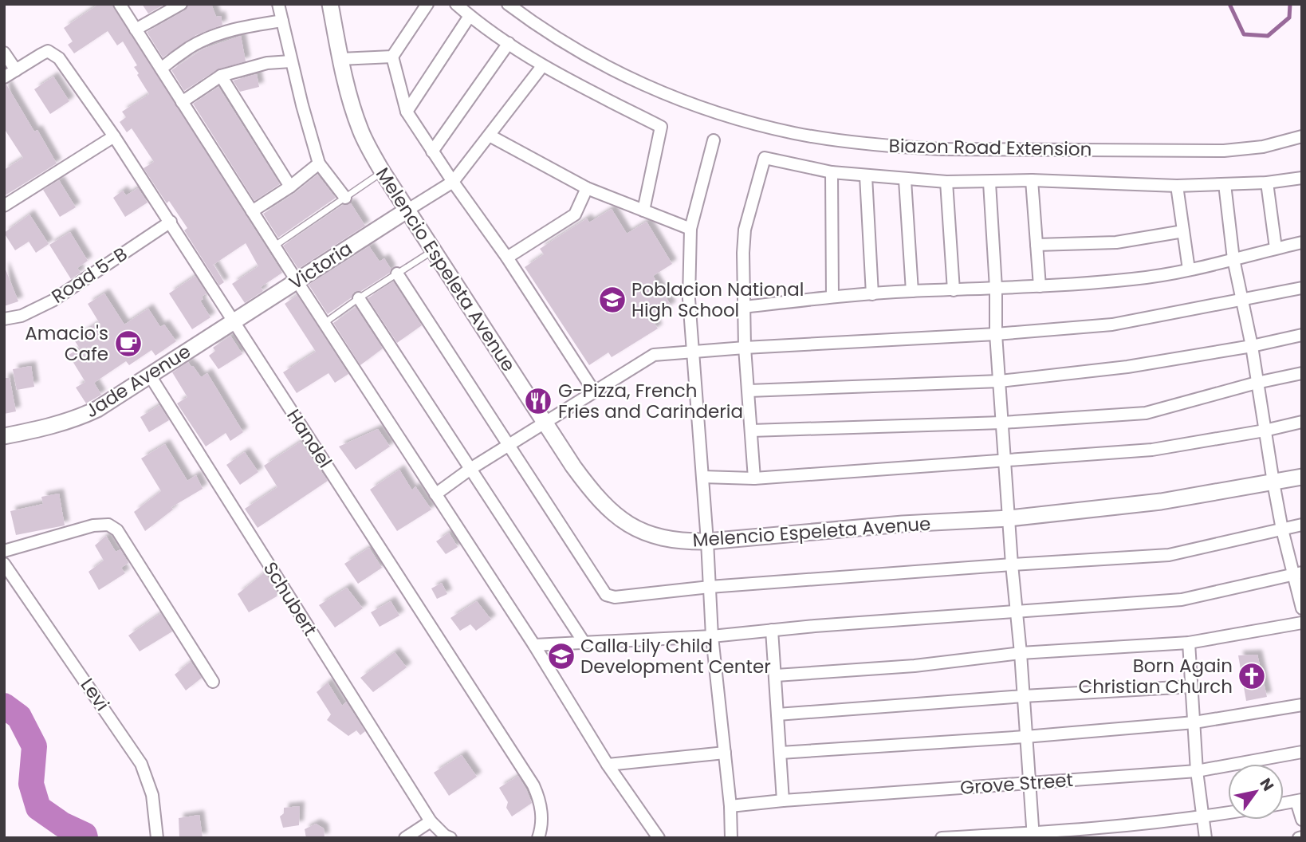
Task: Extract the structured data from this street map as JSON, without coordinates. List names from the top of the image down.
{
  "streets": {
    "street": [
      "Biazon Road Extension",
      "Victoria",
      "Melencio Espeleta Avenue",
      "Road 5-B",
      "Jade Avenue",
      "Handel",
      "Schubert",
      "Levi",
      "Grove Street"
    ]
  },
  "crossings": [
    ["Victoria", "Melencio Espeleta Avenue"],
    ["Victoria", "Jade Avenue"],
    ["Victoria", "Handel"],
    ["Road 5-B", "Handel"],
    ["Jade Avenue", "Handel"],
    ["Jade Avenue", "Schubert"]
  ],
  "places": {
    "school or university": ["Poblacion National High School", "Calla Lily Child Development Center"],
    "cafe": ["Amacio's Cafe"],
    "restaurant": ["G-Pizza, French Fries and Carinderia"],
    "church": ["Born Again Christian Church"]
  },
  "north": "top right"
}
